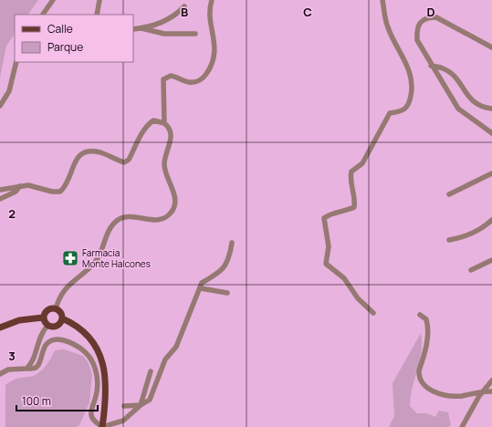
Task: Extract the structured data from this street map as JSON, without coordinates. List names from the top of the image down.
{
  "places": {
    "pharmacy": ["Farmacia Monte Halcones"]
  },
  "legend": ["Calle", "Parque"],
  "scale_bar": "100 m",
  "grid": {
    "columns": ["B", "C", "D"],
    "rows": ["2", "3"]
  }
}
